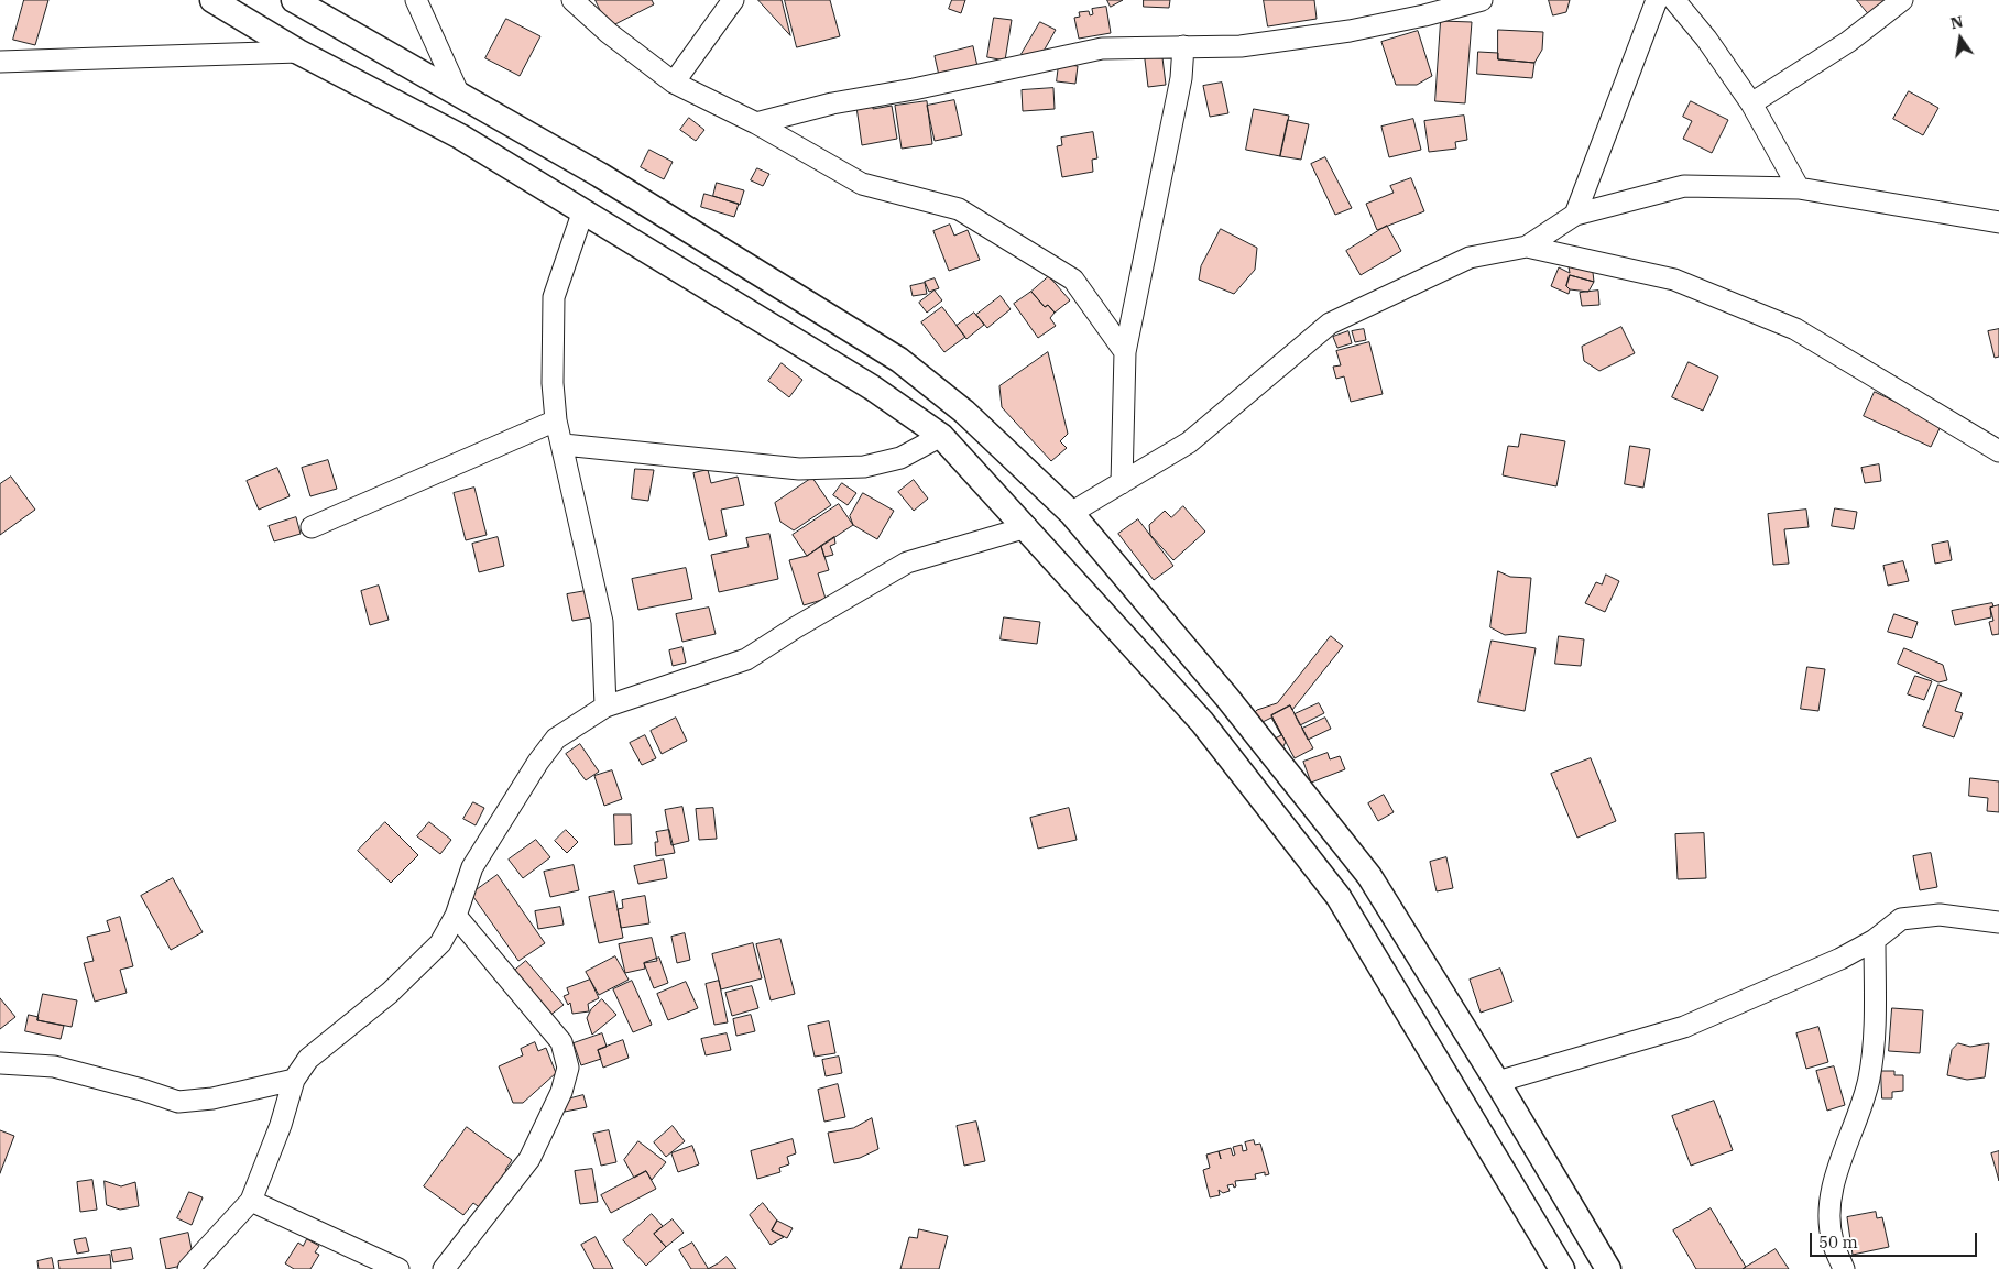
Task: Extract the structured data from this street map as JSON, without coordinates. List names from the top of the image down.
{
  "scale_bar": "50 m",
  "north": "top"
}
